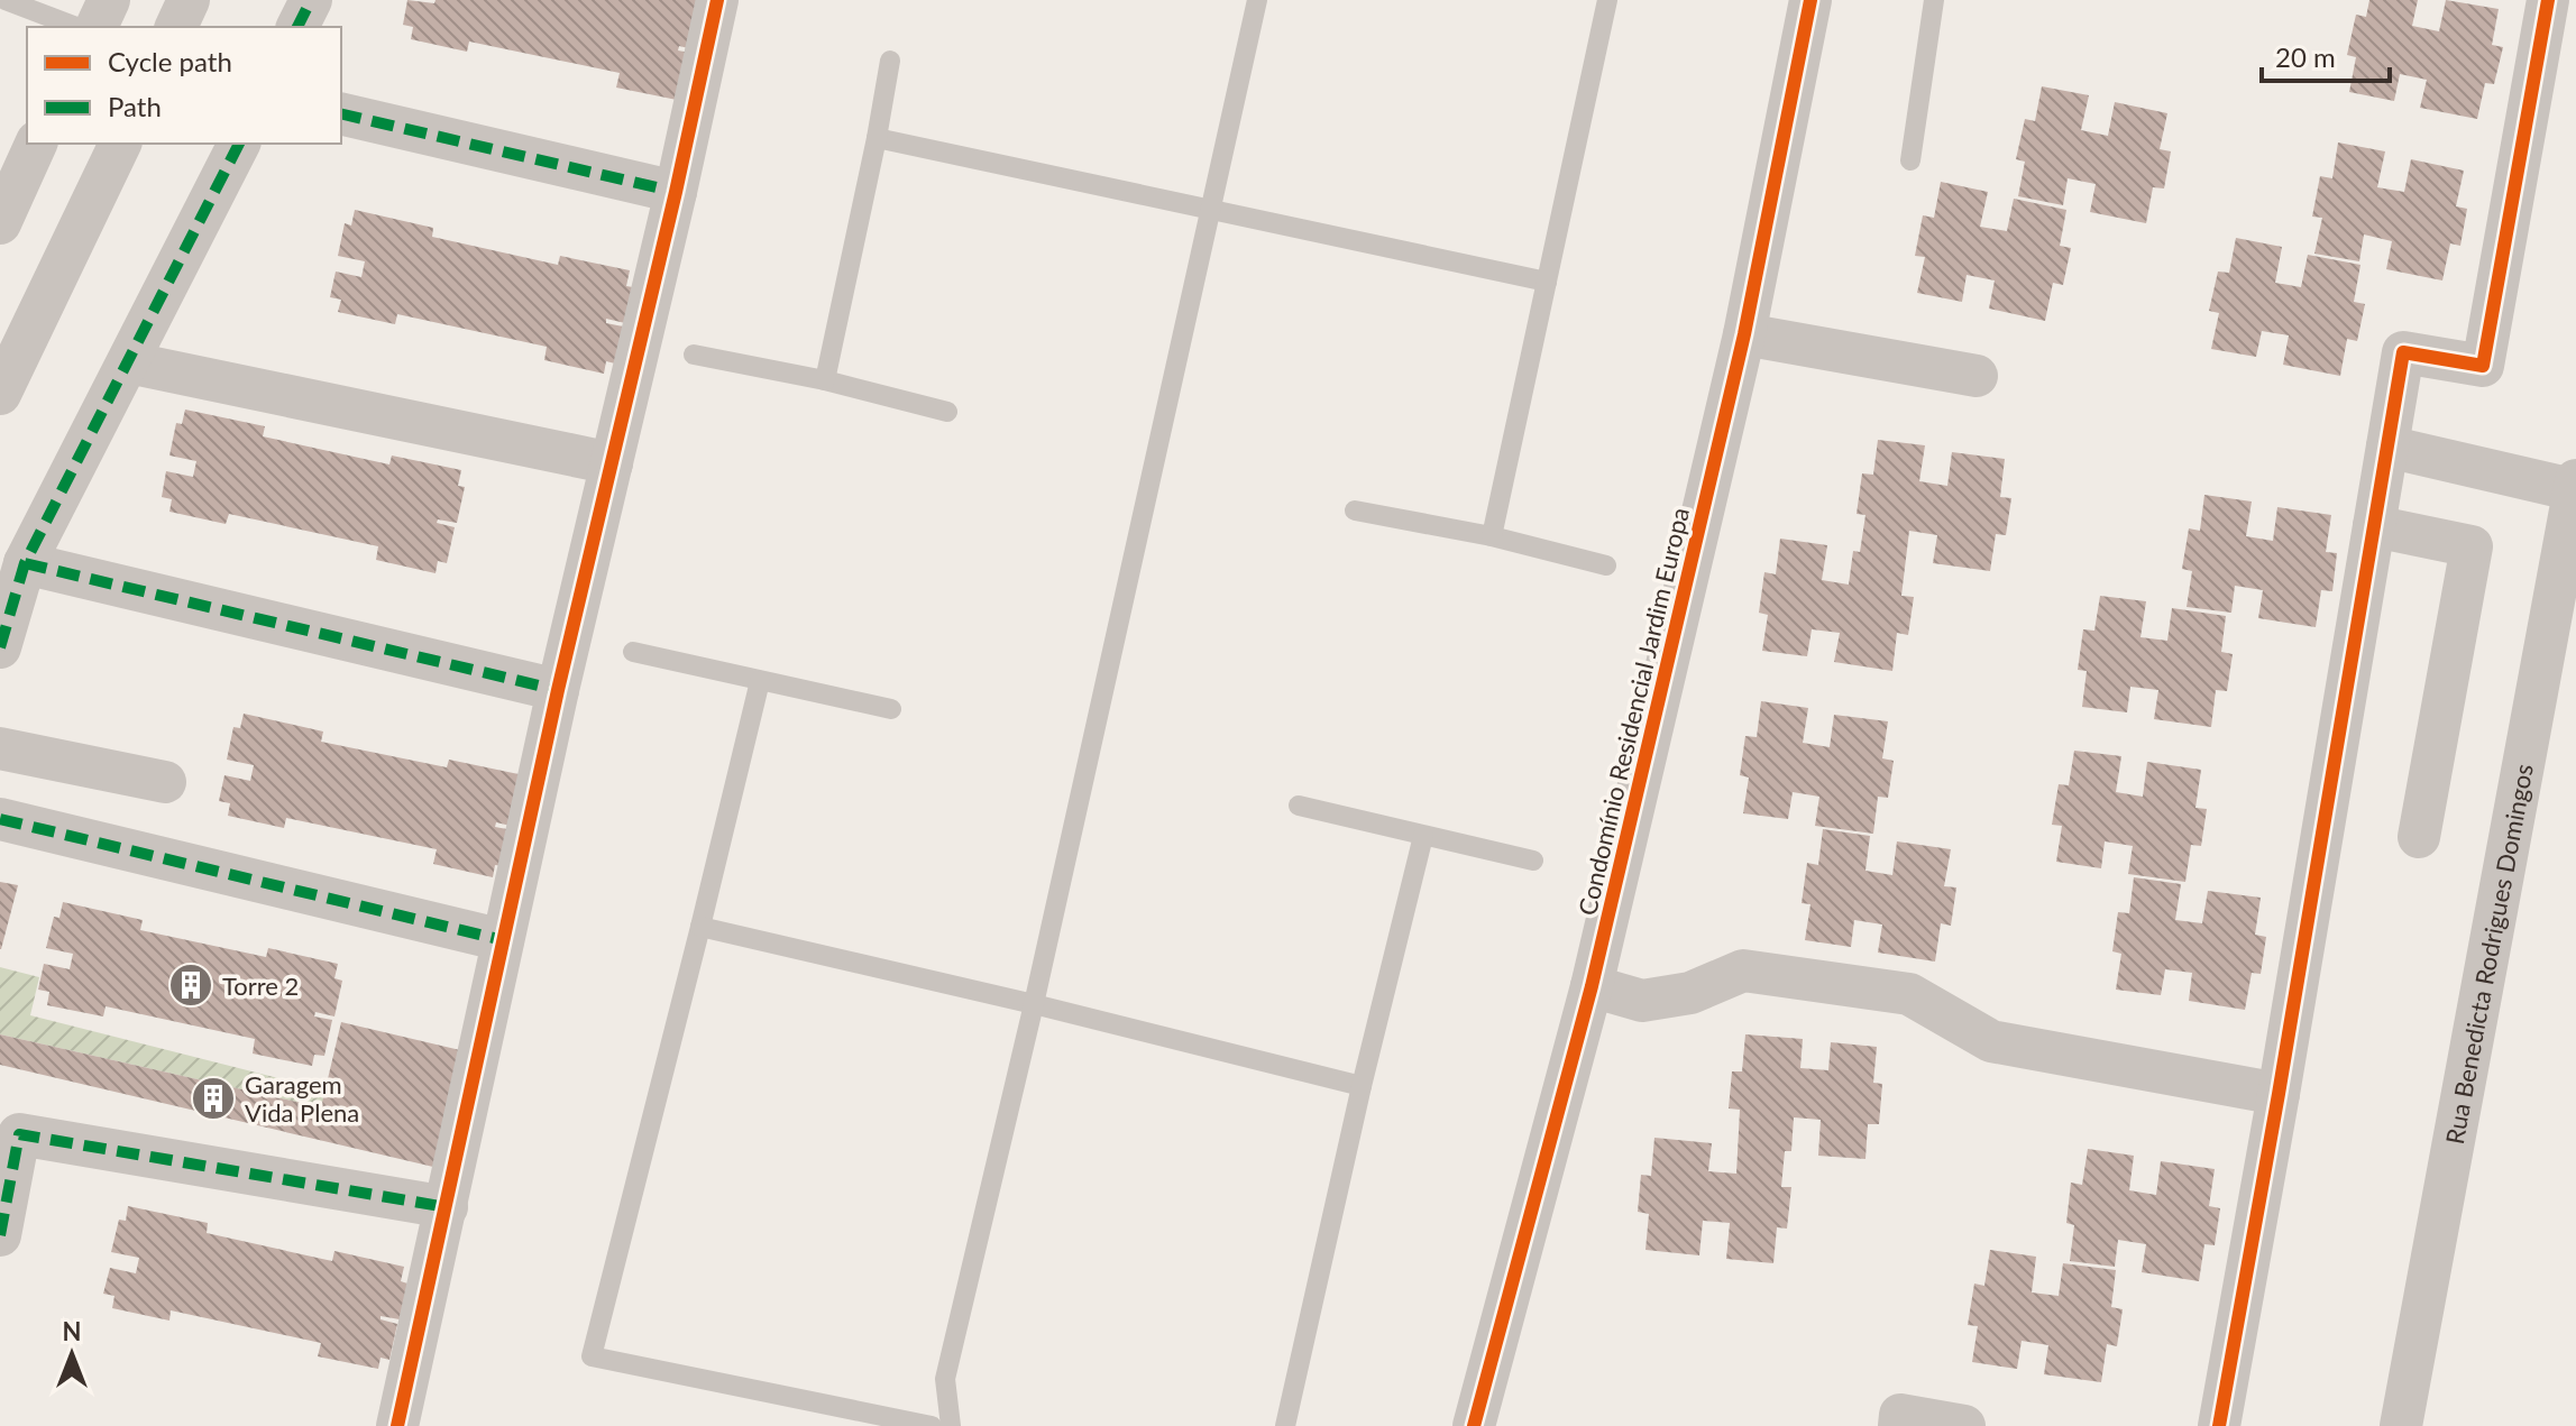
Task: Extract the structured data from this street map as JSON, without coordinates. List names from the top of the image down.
{
  "streets": {
    "street": ["Condomínio Residencial Jardim Europa", "Rua Benedicta Rodrigues Domingos"]
  },
  "places": {
    "building": ["Torre 2", "Garagem Vida Plena"]
  },
  "legend": ["Cycle path", "Path"],
  "scale_bar": "20 m",
  "north": "top"
}
